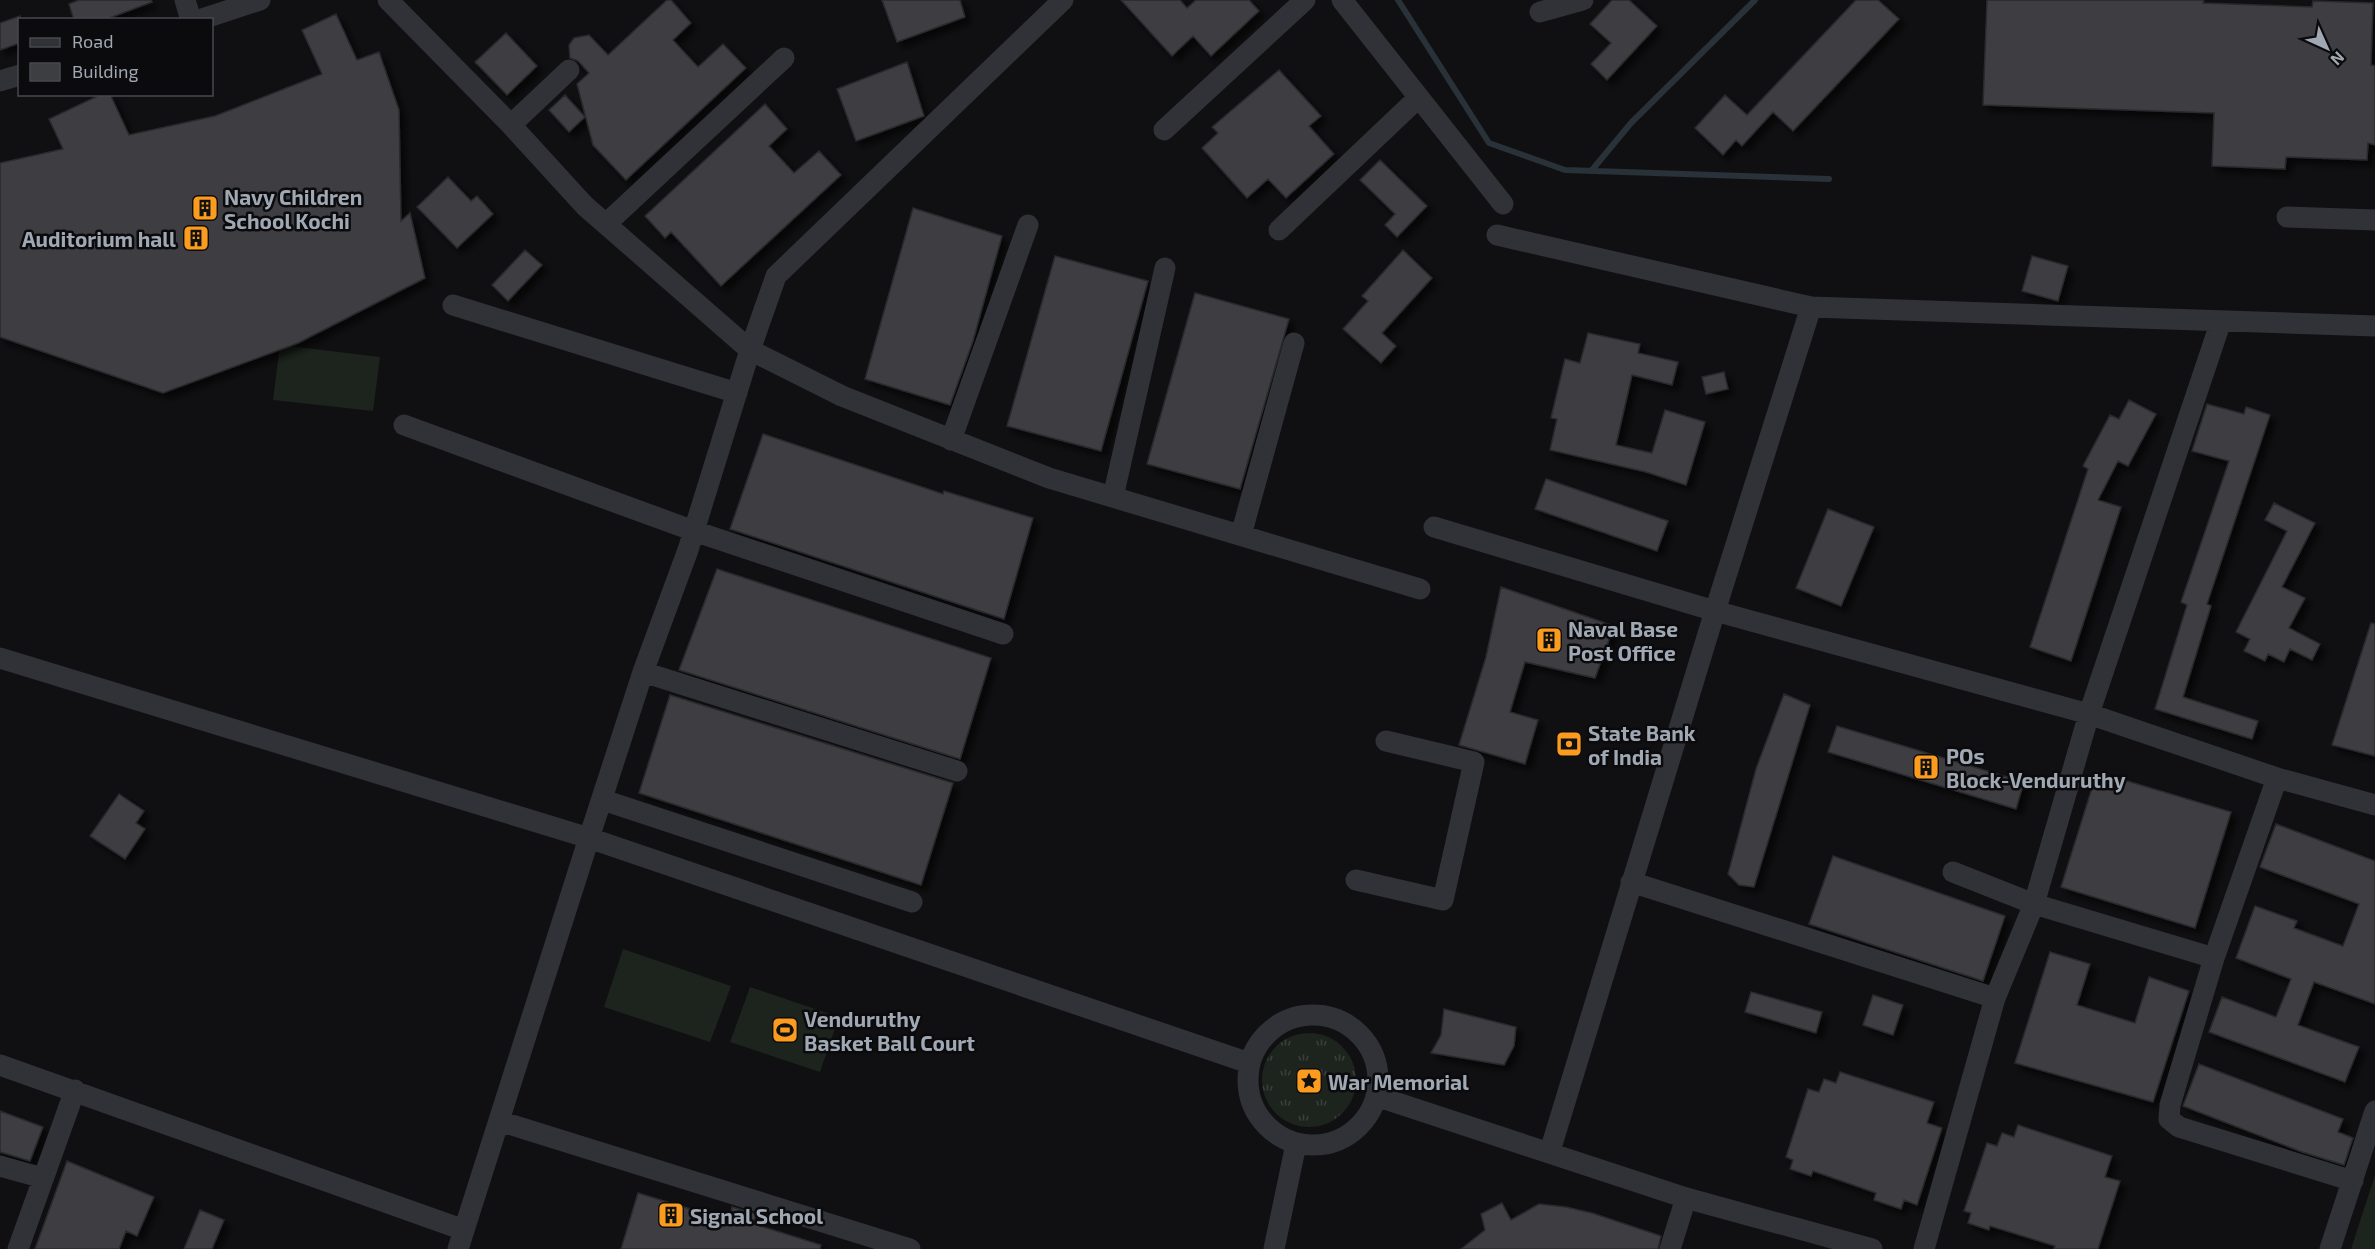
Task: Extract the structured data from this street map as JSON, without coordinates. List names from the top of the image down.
{
  "places": {
    "building": [
      "Navy Children School Kochi",
      "Auditorium hall",
      "Naval Base Post Office",
      "POs Block-Venduruthy",
      "Signal School"
    ],
    "bank": ["State Bank of India"],
    "sports": ["Venduruthy Basket Ball Court"],
    "place": ["War Memorial"]
  },
  "legend": ["Road", "Building"],
  "north": "bottom right"
}
